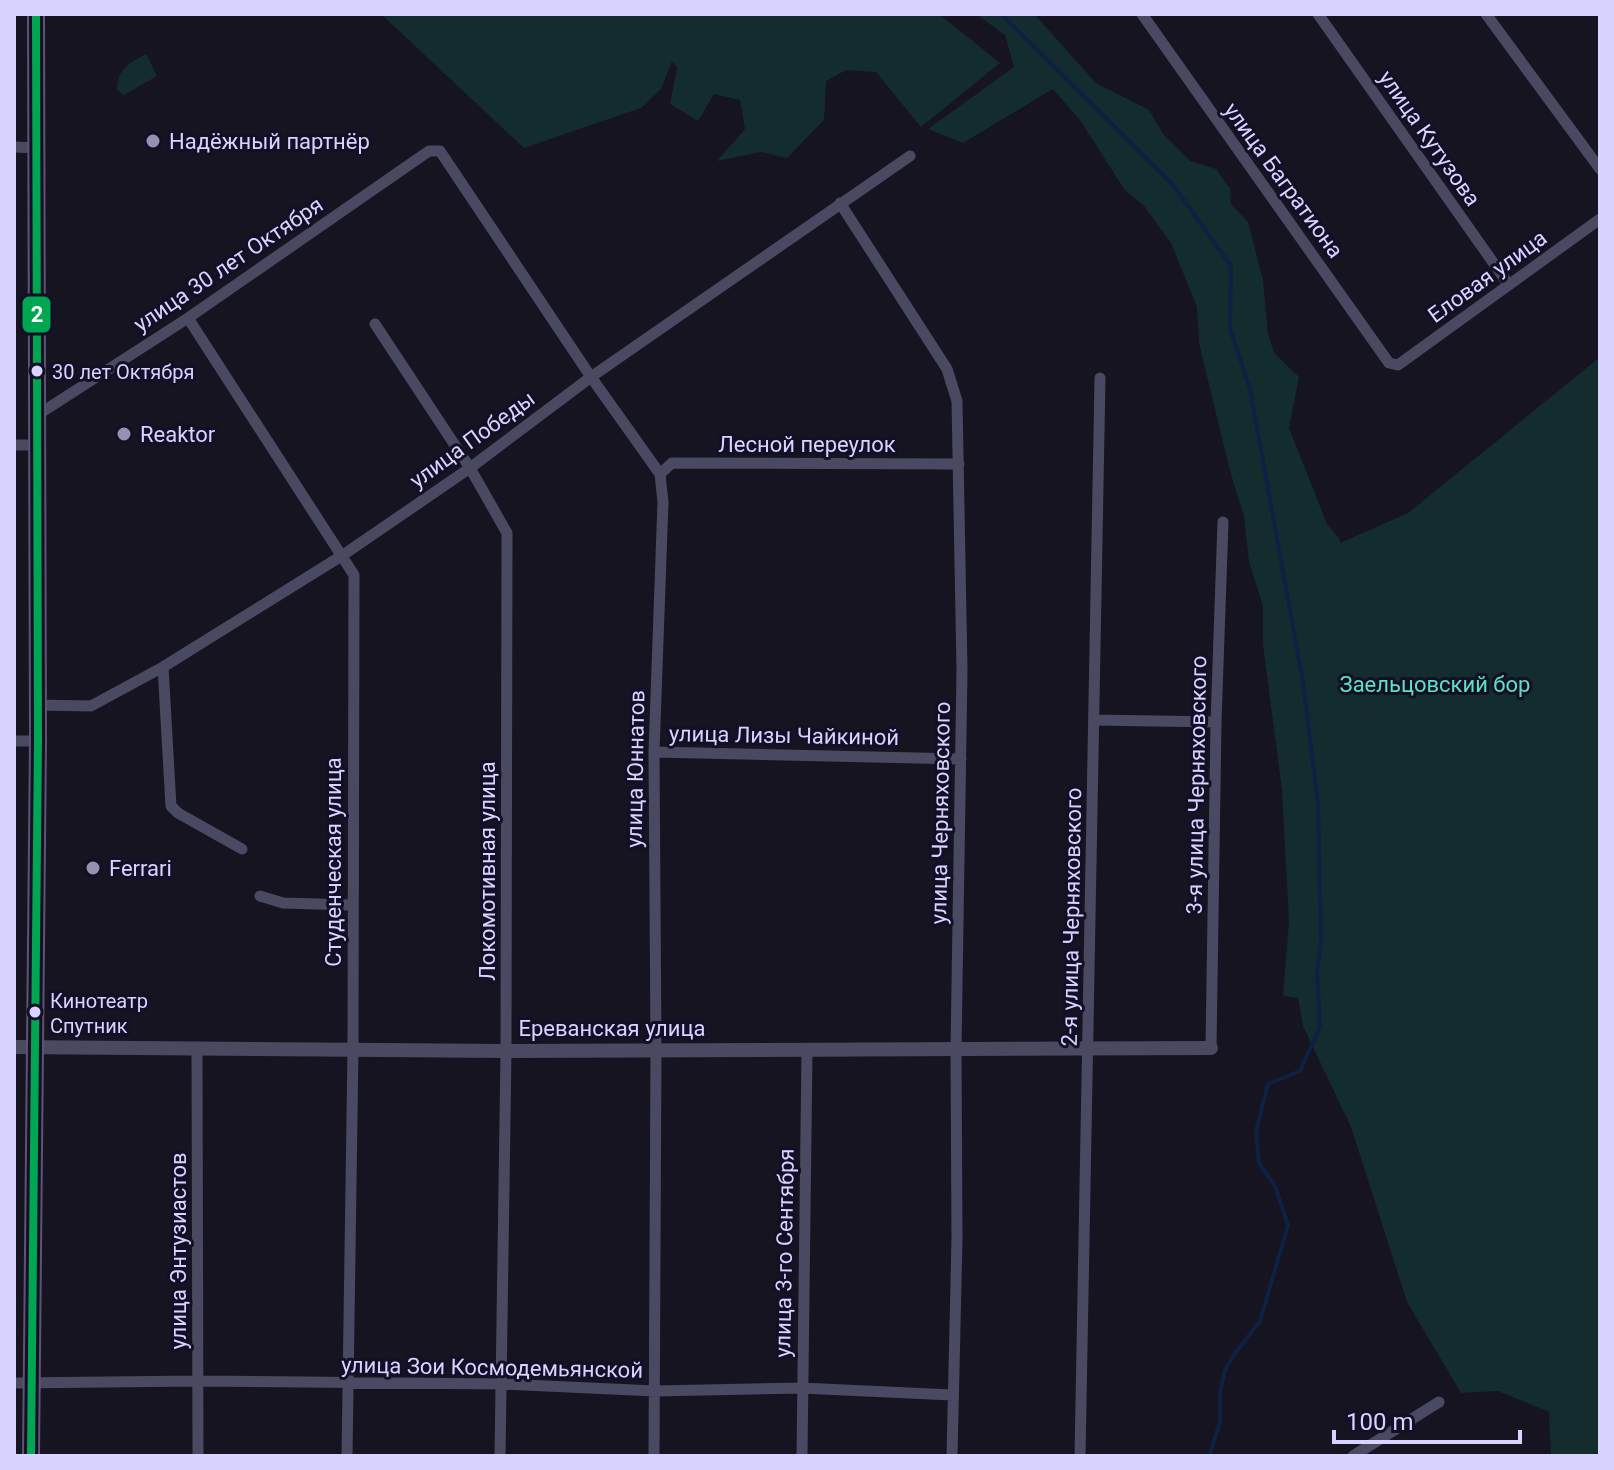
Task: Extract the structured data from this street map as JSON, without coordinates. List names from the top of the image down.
{
  "streets": {
    "street": [
      "улица Кутузова",
      "улица Багратиона",
      "улица 30 лет Октября",
      "Еловая улица",
      "улица Победы",
      "Лесной переулок",
      "улица Лизы Чайкиной",
      "улица Юннатов",
      "3-я улица Черняховского",
      "улица Черняховского",
      "Студенческая улица",
      "Локомотивная улица",
      "2-я улица Черняховского",
      "Ереванская улица",
      "улица Энтузиастов",
      "улица 3-го Сентября",
      "улица Зои Космодемьянской"
    ]
  },
  "crossings": [
    ["улица Кутузова", "Еловая улица"],
    ["улица Багратиона", "Еловая улица"],
    ["улица 30 лет Октября", "улица Победы"],
    ["улица 30 лет Октября", "Студенческая улица"],
    ["улица Победы", "улица Черняховского"],
    ["улица Победы", "Студенческая улица"],
    ["улица Победы", "Локомотивная улица"],
    ["Лесной переулок", "улица Юннатов"],
    ["Лесной переулок", "улица Черняховского"],
    ["улица Лизы Чайкиной", "улица Юннатов"],
    ["улица Лизы Чайкиной", "улица Черняховского"],
    ["улица Юннатов", "Ереванская улица"],
    ["улица Юннатов", "улица Зои Космодемьянской"],
    ["3-я улица Черняховского", "Ереванская улица"],
    ["улица Черняховского", "Ереванская улица"],
    ["улица Черняховского", "улица Зои Космодемьянской"],
    ["Студенческая улица", "Ереванская улица"],
    ["Студенческая улица", "улица Зои Космодемьянской"],
    ["Локомотивная улица", "Ереванская улица"],
    ["Локомотивная улица", "улица Зои Космодемьянской"],
    ["2-я улица Черняховского", "Ереванская улица"],
    ["Ереванская улица", "улица Энтузиастов"],
    ["Ереванская улица", "улица 3-го Сентября"],
    ["улица Энтузиастов", "улица Зои Космодемьянской"],
    ["улица 3-го Сентября", "улица Зои Космодемьянской"]
  ],
  "parks": ["Заельцовский бор"],
  "places": [
    "Надёжный партнёр",
    "30 лет Октября",
    "Reaktor",
    "Ferrari",
    "Кинотеатр Спутник"
  ],
  "lines": ["transit line 2"],
  "scale_bar": "100 m"
}
